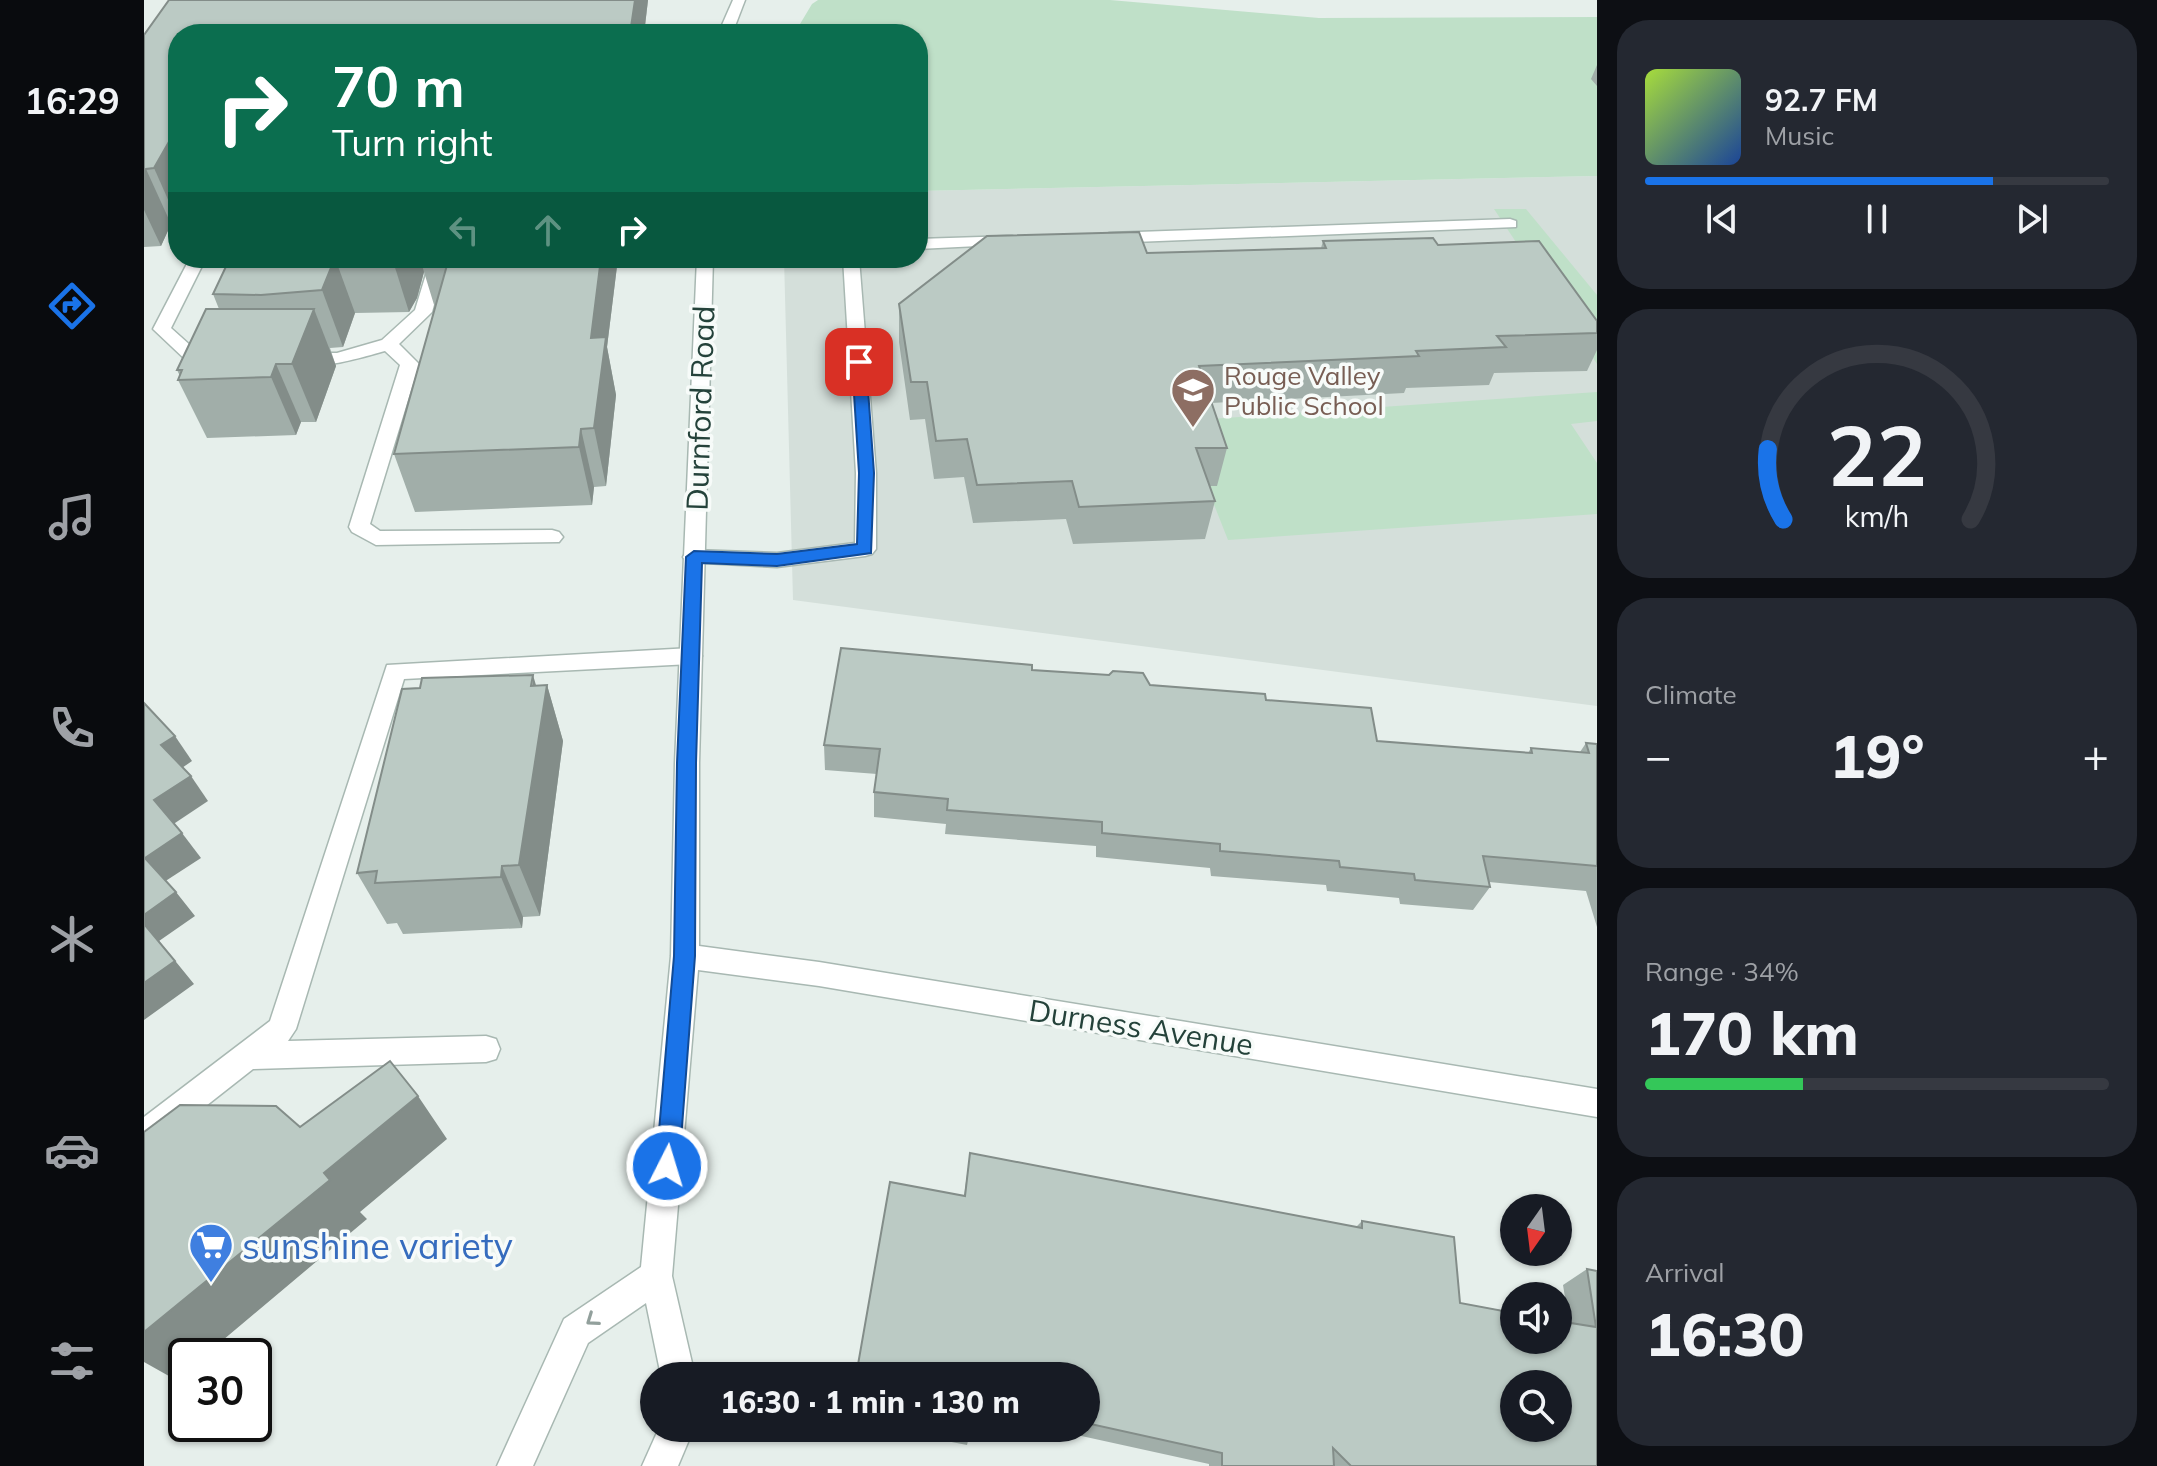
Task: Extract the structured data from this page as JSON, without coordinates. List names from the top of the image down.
{
  "streets": {
    "street": ["Durnford Road", "Durness Avenue"]
  },
  "crossings": [
    ["Durnford Road", "Durness Avenue"]
  ],
  "places": {
    "school or university": ["Rouge Valley Public School"],
    "supermarket": ["sunshine variety"]
  },
  "north": "bottom",
  "page": {
    "tabs": "16:29",
    "turn": ["70 m", "Turn right"],
    "song": ["92.7 FM", "Music"],
    "tile": [
      "Climate",
      ["Range · 34%", "170 km"],
      ["Arrival", "16:30"]
    ],
    "heat": ["−", "19°", "+"],
    "limit": "30",
    "trip": "16:30 · 1 min · 130 m",
    "gauge": ["22", "km/h"]
  }
}
